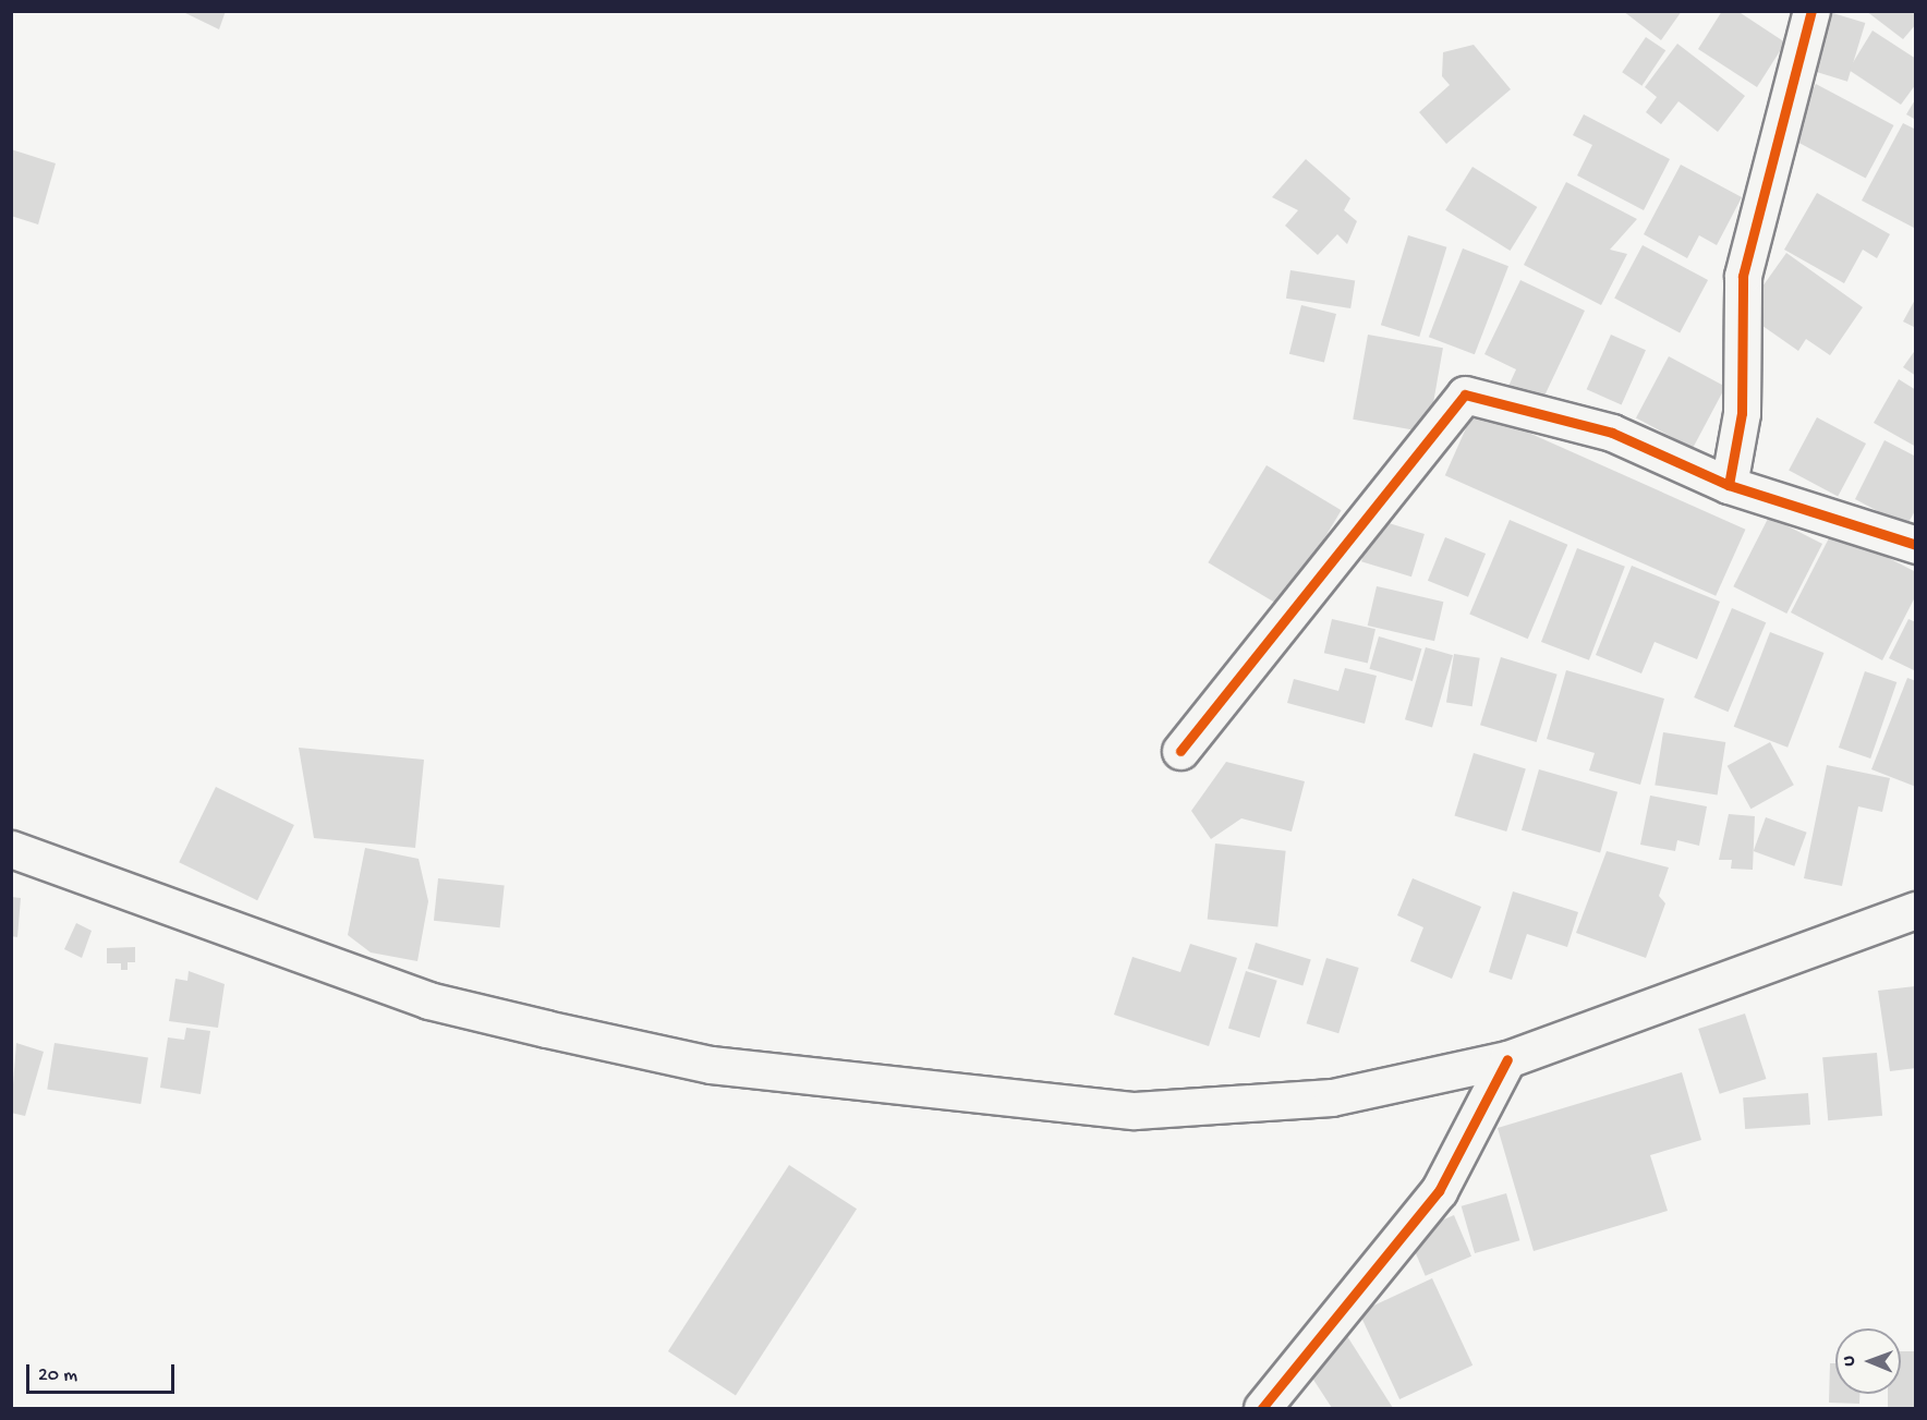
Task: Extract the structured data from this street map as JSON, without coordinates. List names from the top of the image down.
{
  "scale_bar": "20 m",
  "north": "left"
}
